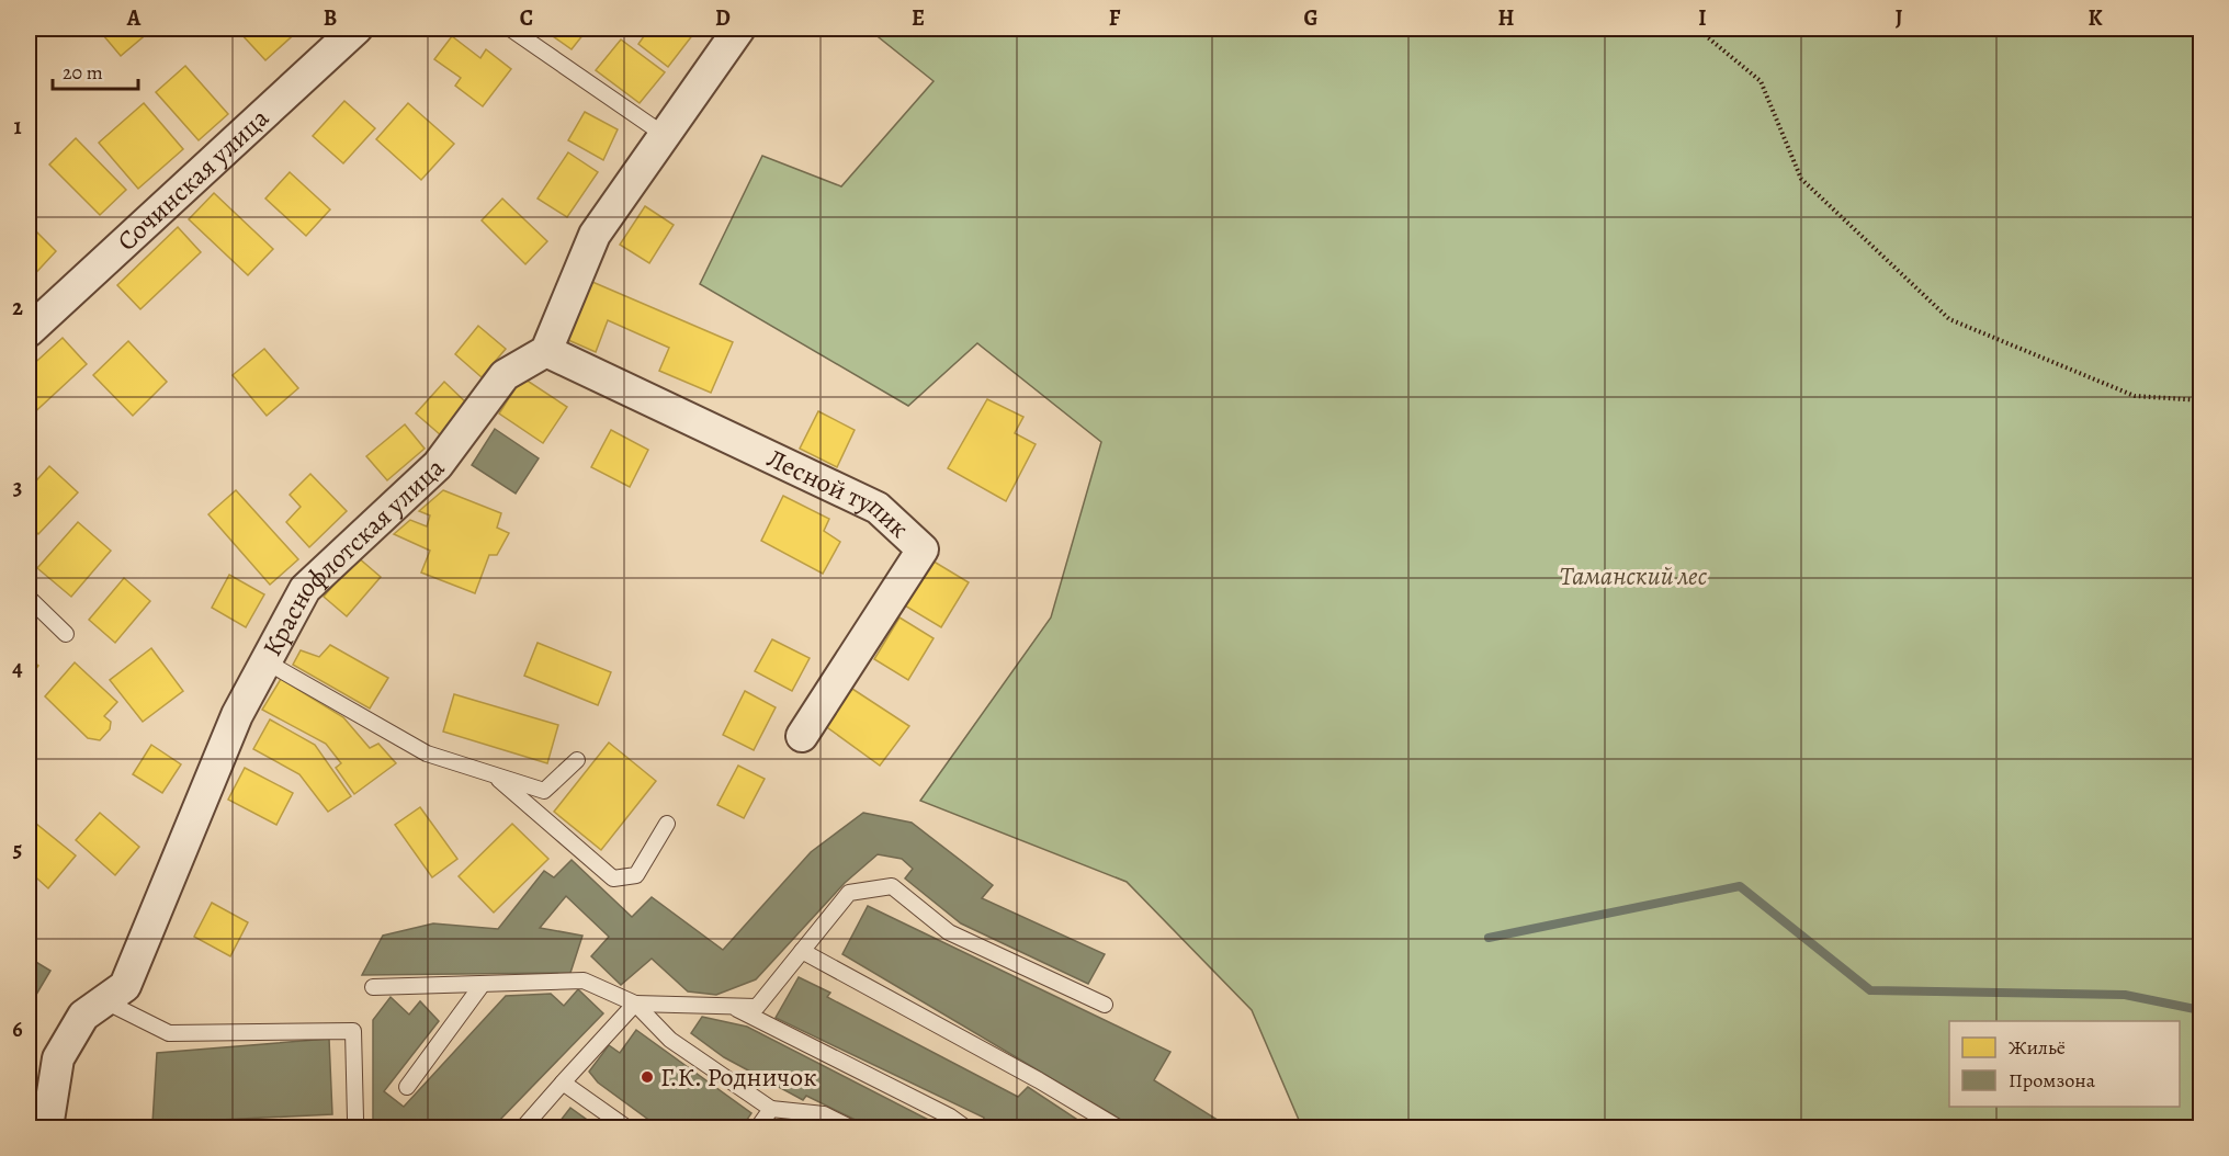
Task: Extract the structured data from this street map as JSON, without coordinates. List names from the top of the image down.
{
  "streets": {
    "street": ["Сочинская улица", "Лесной тупик", "Краснофлотская улица"]
  },
  "crossings": [
    ["Лесной тупик", "Краснофлотская улица"]
  ],
  "parks": ["Таманский лес"],
  "places": ["Г.К. Родничок"],
  "legend": ["Жильё", "Промзона"],
  "scale_bar": "20 m",
  "grid": {
    "columns": [
      "A",
      "B",
      "C",
      "D",
      "E",
      "F",
      "G",
      "H",
      "I",
      "J",
      "K"
    ],
    "rows": [
      "1",
      "2",
      "3",
      "4",
      "5",
      "6"
    ]
  }
}
